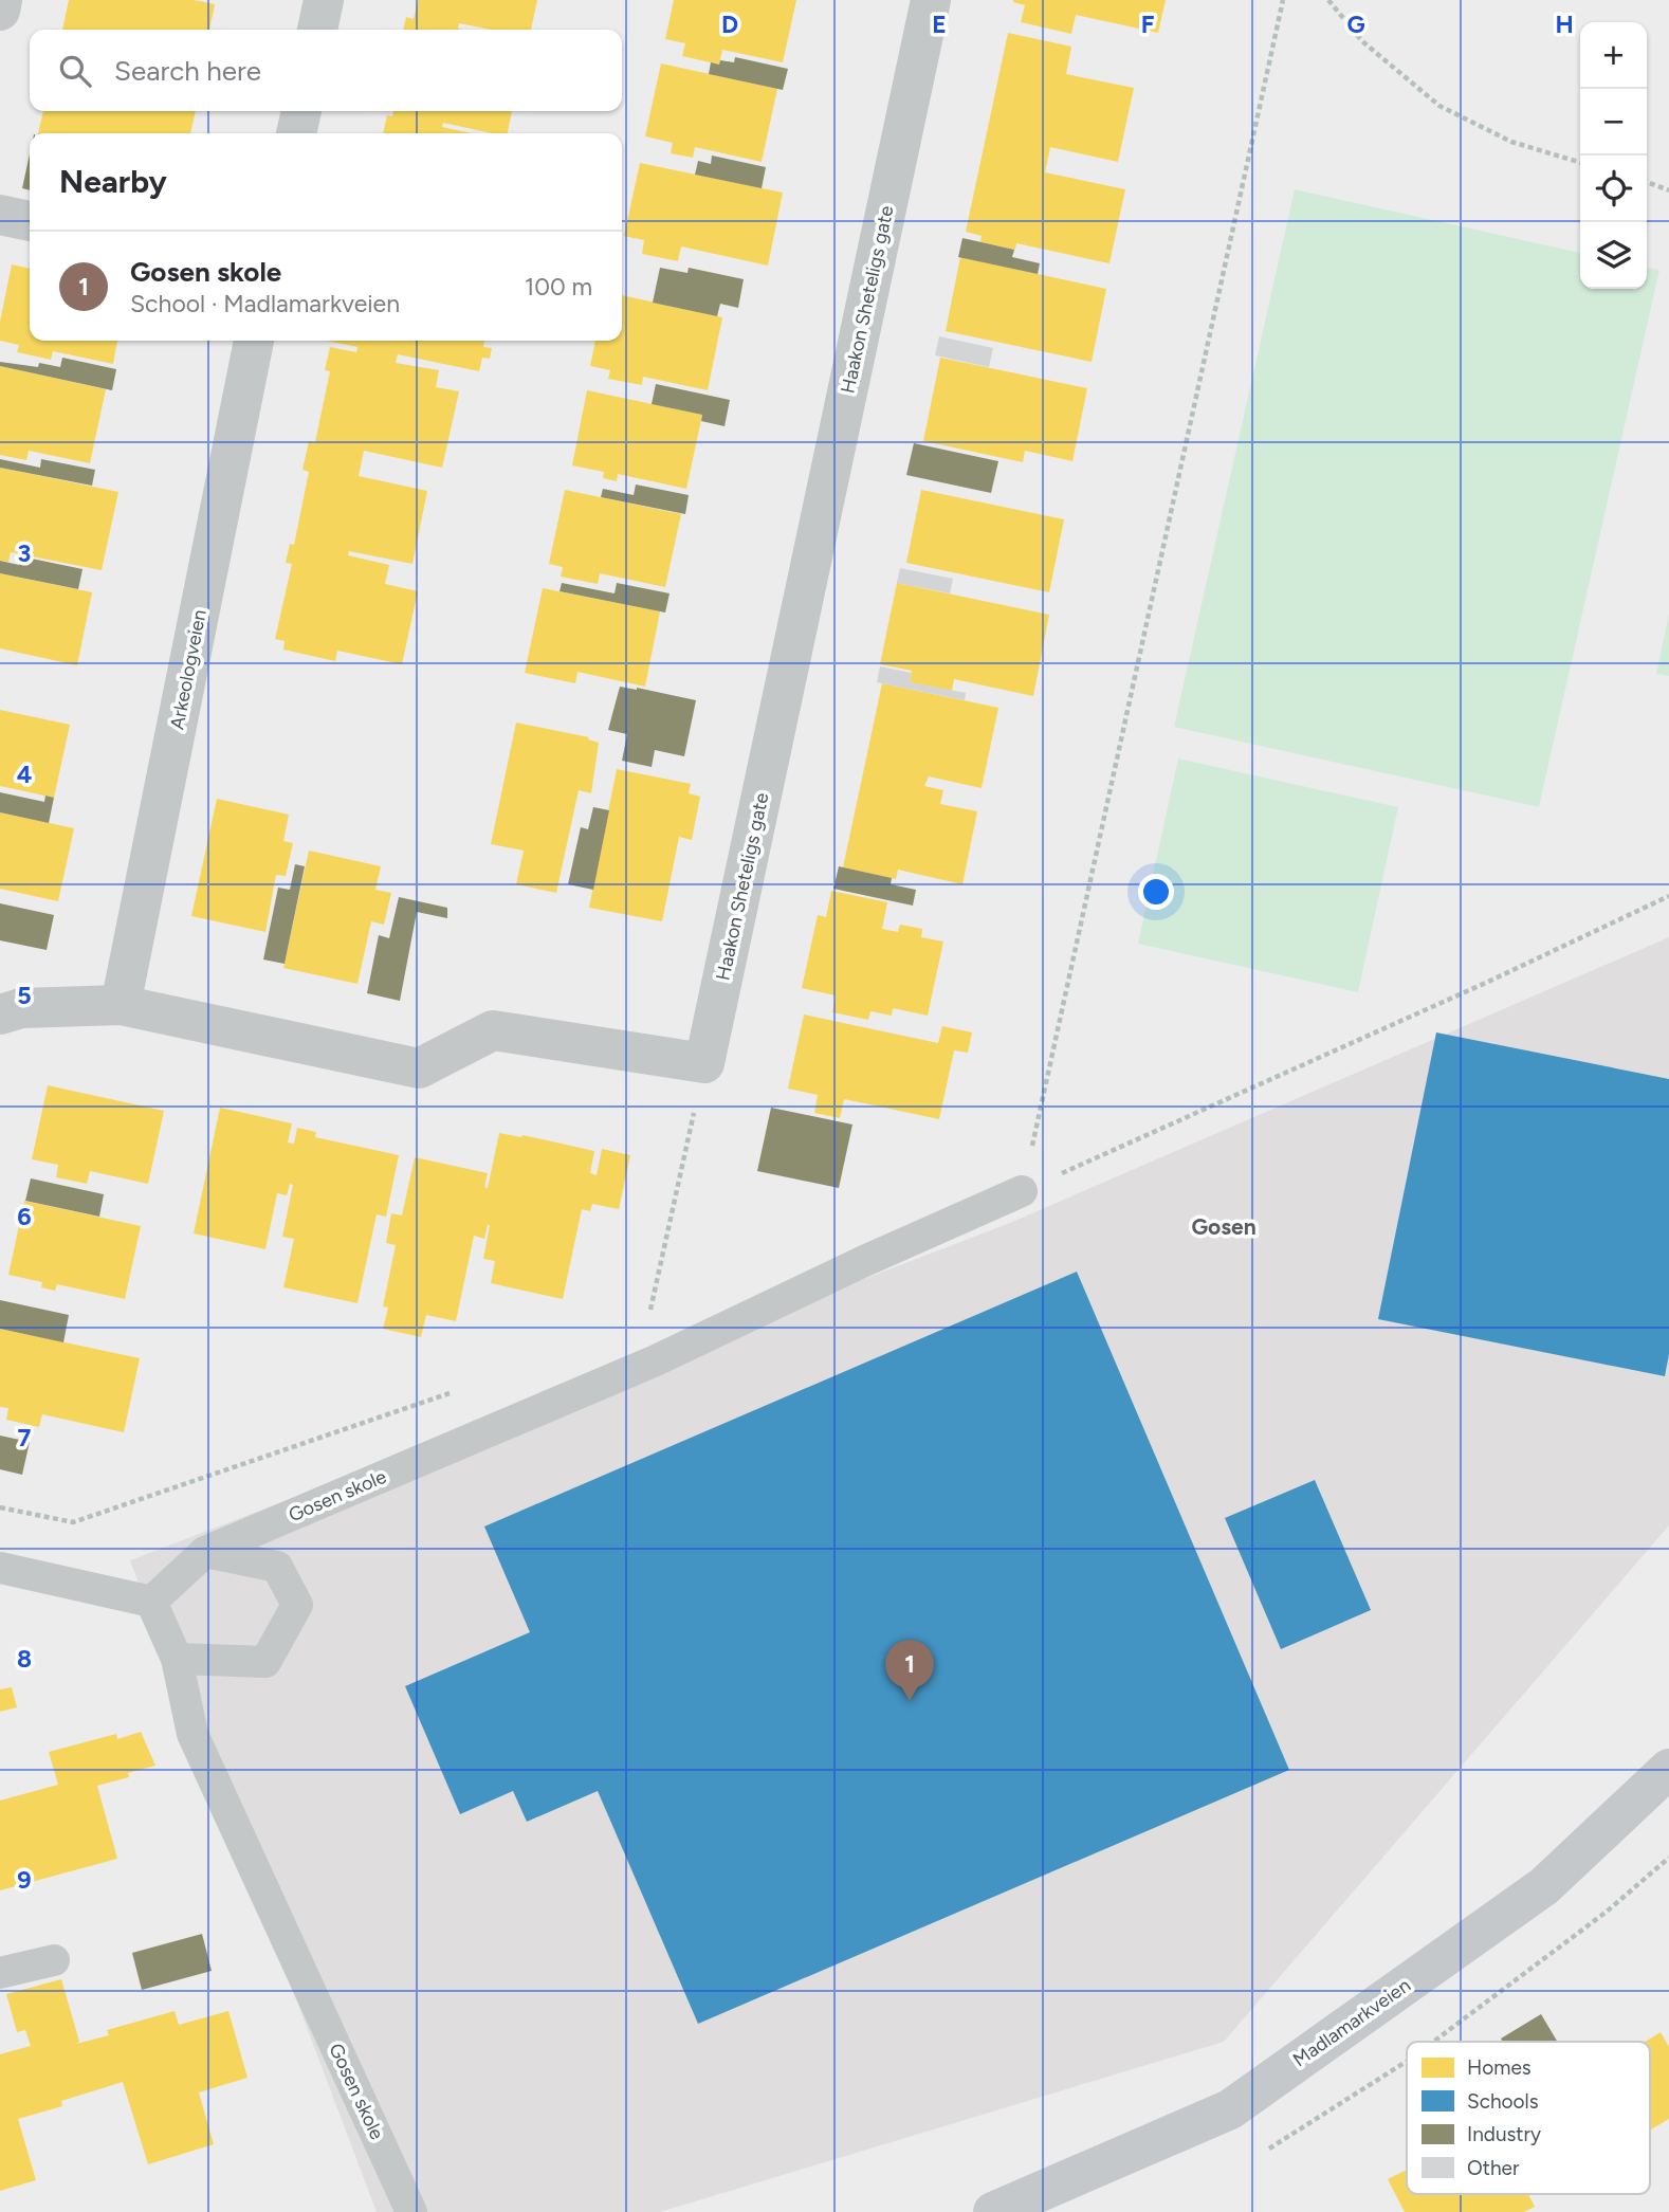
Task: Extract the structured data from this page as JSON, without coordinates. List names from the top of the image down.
{
  "streets": {
    "main road": ["Madlamarkveien"],
    "street": ["Haakon Sheteligs gate", "Arkeologveien"],
    "lane": ["Gosen skole"]
  },
  "districts": ["Gosen"],
  "legend": [
    "Homes",
    "Schools",
    "Industry",
    "Other"
  ],
  "page": {
    "map_buttons": ["+", "−"],
    "search": "Search here",
    "heading": "Nearby",
    "list": [
      {
        "mark": "1",
        "name": "Gosen skole",
        "note": "School · Madlamarkveien",
        "value": "100 m"
      }
    ],
    "pins": "1"
  },
  "grid": {
    "columns": [
      "D",
      "E",
      "F",
      "G",
      "H"
    ],
    "rows": [
      "3",
      "4",
      "5",
      "6",
      "7",
      "8",
      "9"
    ]
  }
}
